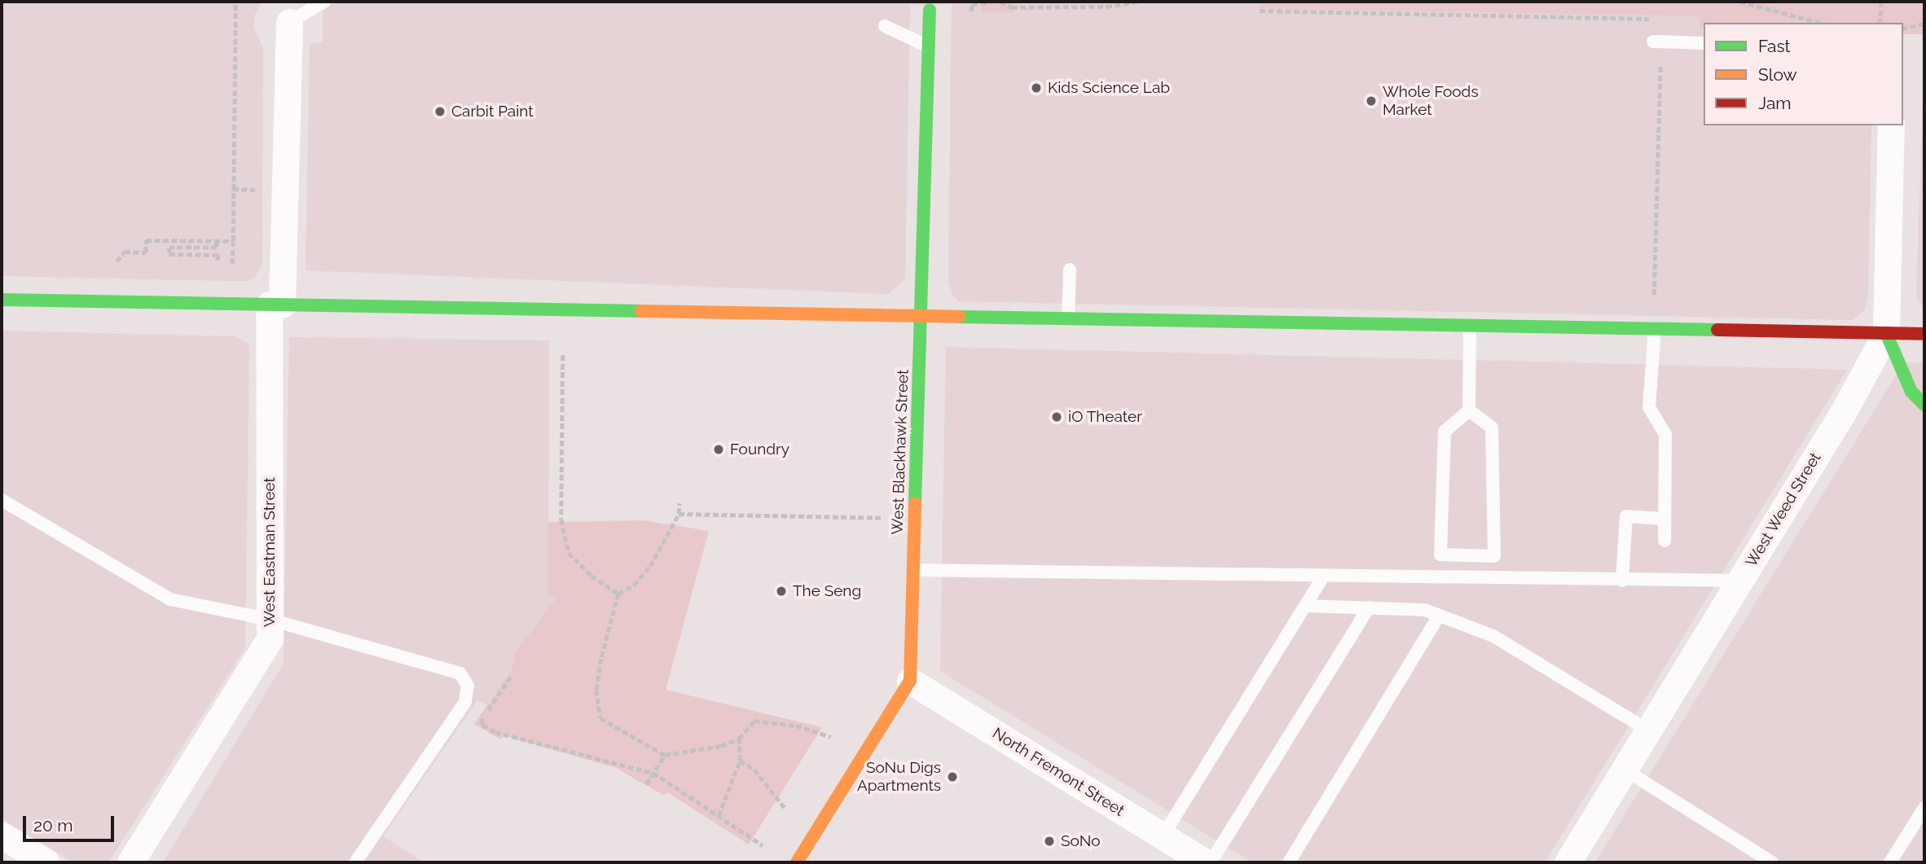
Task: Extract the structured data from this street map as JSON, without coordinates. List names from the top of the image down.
{
  "streets": {
    "street": [
      "West Blackhawk Street",
      "West Weed Street",
      "West Eastman Street",
      "North Fremont Street"
    ]
  },
  "crossings": [
    ["West Blackhawk Street", "North Fremont Street"]
  ],
  "places": [
    "Kids Science Lab",
    "Whole Foods Market",
    "Carbit Paint",
    "iO Theater",
    "Foundry",
    "The Seng",
    "SoNu Digs Apartments",
    "SoNo"
  ],
  "legend": ["Fast", "Slow", "Jam"],
  "scale_bar": "20 m"
}
